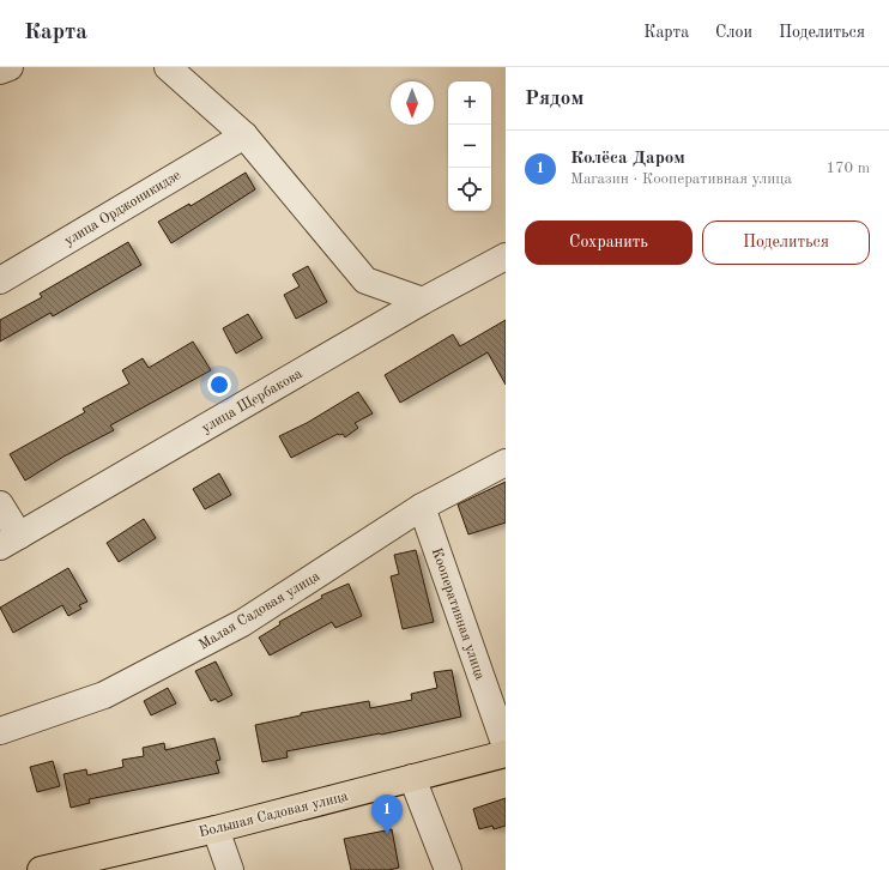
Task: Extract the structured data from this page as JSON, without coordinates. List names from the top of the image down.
{
  "streets": {
    "main road": ["Большая Садовая улица"],
    "street": [
      "улица Орджоникидзе",
      "улица Щербакова",
      "Малая Садовая улица",
      "Кооперативная улица"
    ]
  },
  "crossings": [
    ["Малая Садовая улица", "Кооперативная улица"]
  ],
  "north": "bottom",
  "page": {
    "header": "Карта",
    "nav": ["Карта", "Слои", "Поделиться"],
    "heading": "Рядом",
    "map_buttons": ["+", "−"],
    "list": [
      {
        "mark": "1",
        "name": "Колёса Даром",
        "note": "Магазин · Кооперативная улица",
        "value": "170 m"
      }
    ],
    "buttons": ["Сохранить", "Поделиться"],
    "pins": "1"
  }
}
